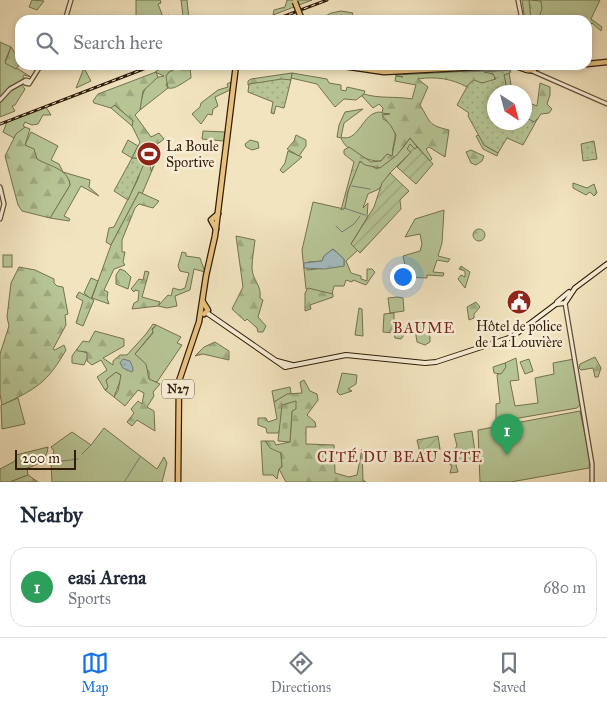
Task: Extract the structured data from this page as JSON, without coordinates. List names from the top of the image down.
{
  "streets": {
    "main road": ["N27"]
  },
  "districts": ["BAUME", "CITÉ DU BEAU SITE"],
  "places": {
    "sports": ["La Boule Sportive"],
    "public building": ["Hôtel de police de La Louvière"]
  },
  "scale_bar": "200 m",
  "north": "bottom right",
  "page": {
    "search": "Search here",
    "pins": "1",
    "scale": "200 m",
    "heading": "Nearby",
    "list": [
      {
        "mark": "1",
        "name": "easi Arena",
        "note": "Sports",
        "value": "680 m"
      }
    ],
    "nav": ["Map", "Directions", "Saved"]
  }
}
